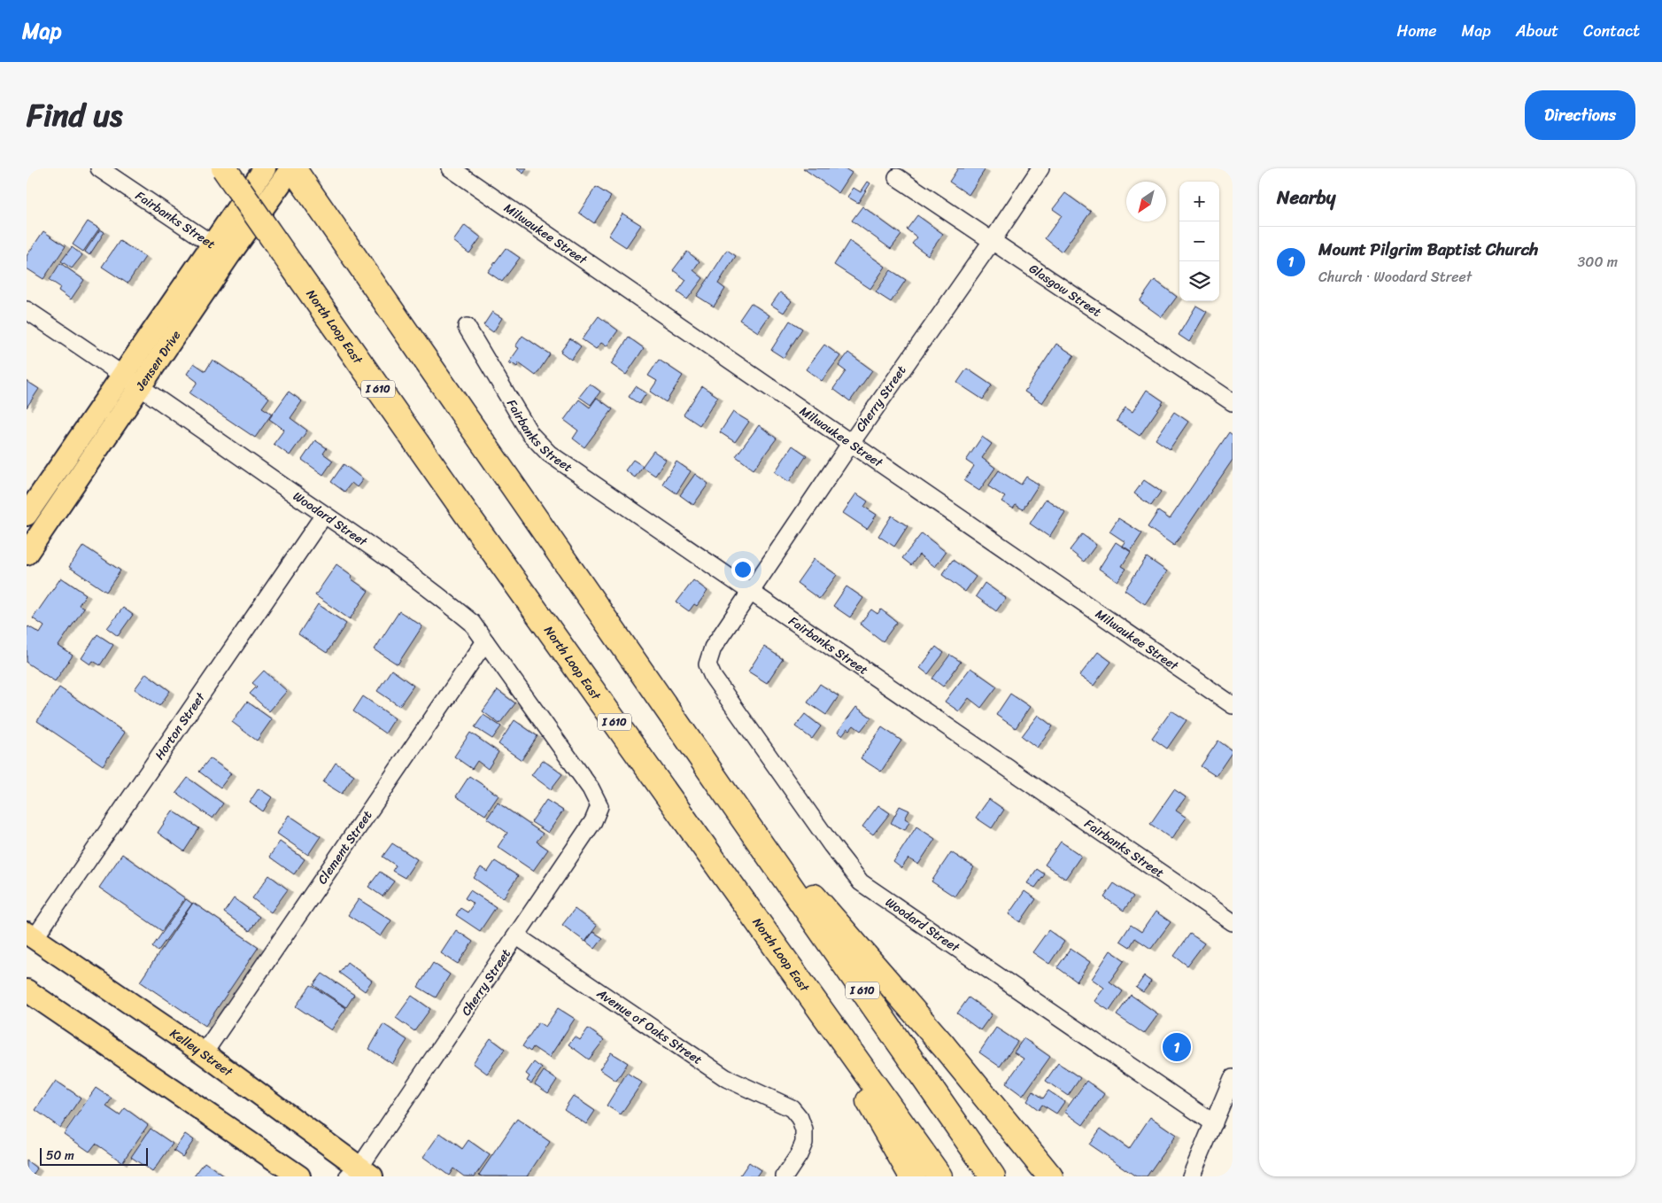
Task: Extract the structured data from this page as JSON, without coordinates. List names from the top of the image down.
{
  "streets": {
    "highway": ["North Loop East", "I 610"],
    "main road": ["Jensen Drive", "Kelley Street"],
    "street": [
      "Fairbanks Street",
      "Milwaukee Street",
      "Glasgow Street",
      "Cherry Street",
      "Woodard Street",
      "Horton Street",
      "Clement Street",
      "Avenue of Oaks Street"
    ]
  },
  "crossings": [
    ["Fairbanks Street", "Jensen Drive"],
    ["Fairbanks Street", "Cherry Street"],
    ["Milwaukee Street", "Cherry Street"],
    ["Glasgow Street", "Cherry Street"],
    ["Jensen Drive", "I 610"],
    ["Jensen Drive", "Woodard Street"],
    ["Cherry Street", "Woodard Street"],
    ["Cherry Street", "Avenue of Oaks Street"],
    ["Cherry Street", "Kelley Street"],
    ["Woodard Street", "Horton Street"],
    ["Woodard Street", "Clement Street"],
    ["Horton Street", "Kelley Street"],
    ["Clement Street", "Kelley Street"]
  ],
  "scale_bar": "50 m",
  "north": "bottom left",
  "page": {
    "header": "Map",
    "nav": [
      "Home",
      "Map",
      "About",
      "Contact"
    ],
    "title": "Find us",
    "buttons": "Directions",
    "heading": "Nearby",
    "map_buttons": ["+", "−"],
    "list": [
      {
        "mark": "1",
        "name": "Mount Pilgrim Baptist Church",
        "note": "Church · Woodard Street",
        "value": "300 m"
      }
    ],
    "pins": "1",
    "scale": "50 m"
  }
}
